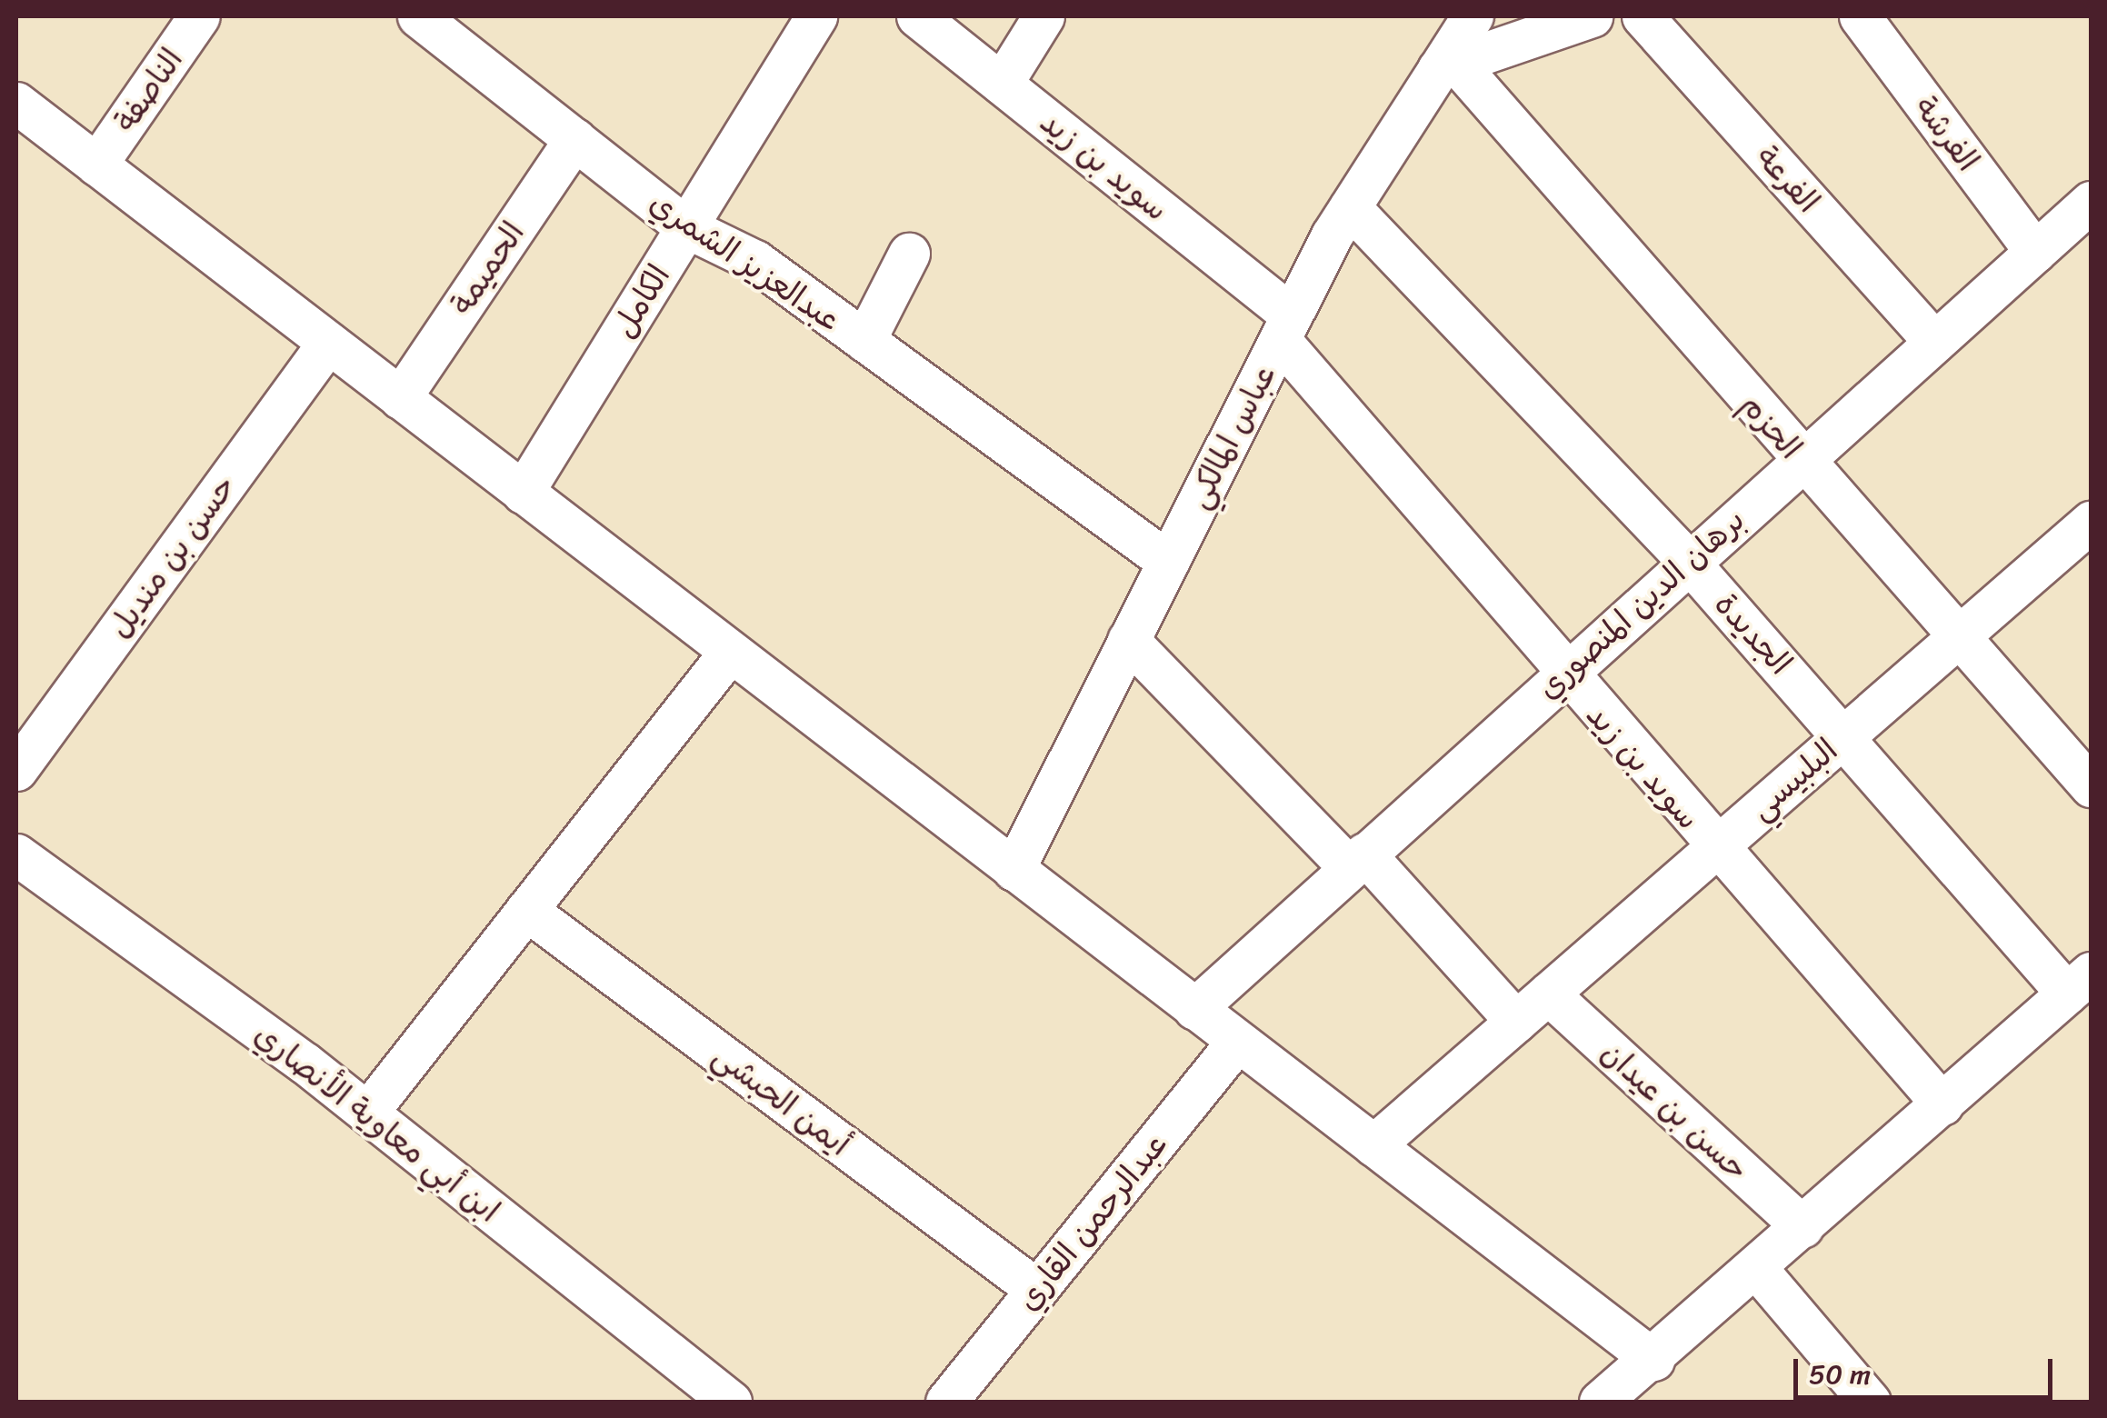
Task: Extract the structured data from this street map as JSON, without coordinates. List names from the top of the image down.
{
  "streets": {
    "street": [
      "الناصفة",
      "الفرشة",
      "سويد بن زيد",
      "الفرعة",
      "عبدالعزيز الشمري",
      "الحميمة",
      "الكامل",
      "الحزم",
      "عباس المالكي",
      "حسن بن منديل",
      "برهان الدين المنصوري",
      "الجديدة",
      "البلبيسي",
      "أيمن الحبشي",
      "حسن بن عيدان",
      "ابن أبي معاوية الأنصاري",
      "عبدالرحمن القاري"
    ]
  },
  "crossings": [
    ["الفرشة", "برهان الدين المنصوري"],
    ["سويد بن زيد", "عباس المالكي"],
    ["سويد بن زيد", "برهان الدين المنصوري"],
    ["سويد بن زيد", "البلبيسي"],
    ["الفرعة", "برهان الدين المنصوري"],
    ["عبدالعزيز الشمري", "الحميمة"],
    ["عبدالعزيز الشمري", "الكامل"],
    ["عبدالعزيز الشمري", "عباس المالكي"],
    ["الحزم", "عباس المالكي"],
    ["الحزم", "برهان الدين المنصوري"],
    ["الحزم", "البلبيسي"],
    ["عباس المالكي", "الجديدة"],
    ["برهان الدين المنصوري", "الجديدة"],
    ["الجديدة", "البلبيسي"],
    ["البلبيسي", "حسن بن عيدان"],
    ["أيمن الحبشي", "عبدالرحمن القاري"]
  ],
  "scale_bar": "50 m"
}
